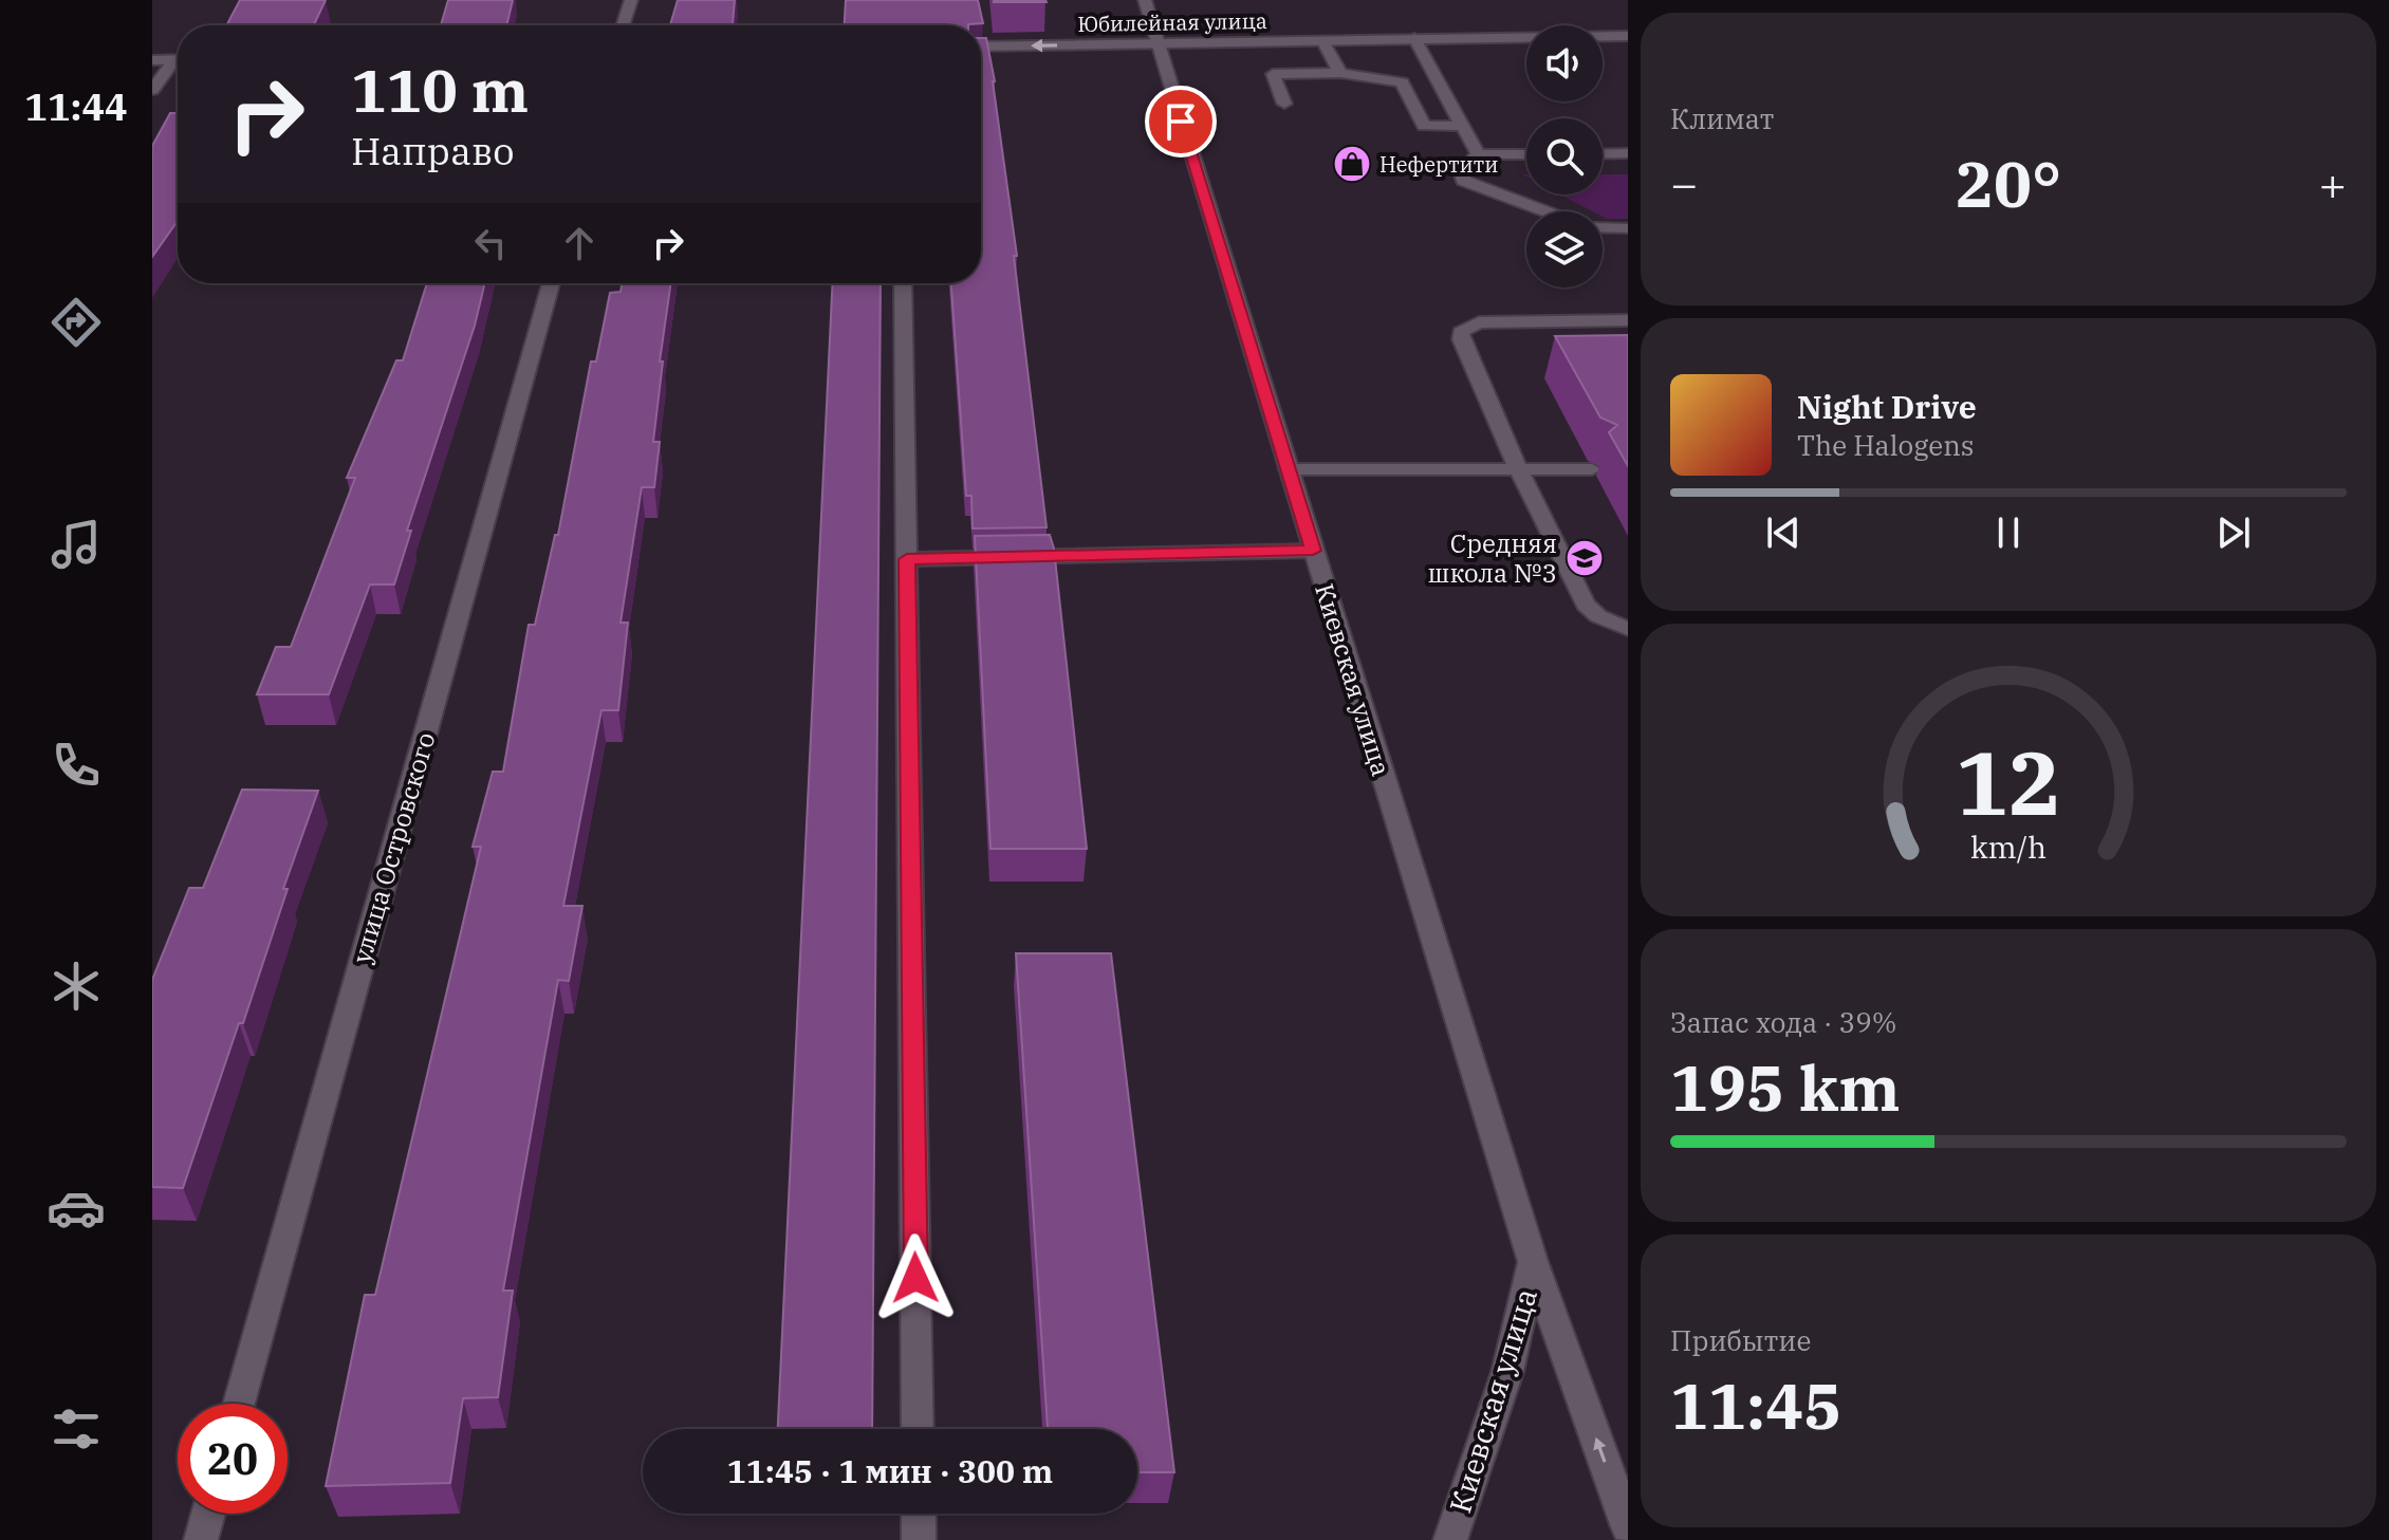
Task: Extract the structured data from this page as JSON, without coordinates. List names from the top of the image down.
{
  "streets": {
    "street": ["Юбилейная улица", "Киевская улица", "улица Островского"]
  },
  "crossings": [
    ["Юбилейная улица", "Киевская улица"]
  ],
  "places": {
    "shop": ["Нефертити"],
    "school or university": ["Средняя школа №3"]
  },
  "page": {
    "tabs": "11:44",
    "tile": [
      "Климат",
      ["Запас хода · 39%", "195 km"],
      ["Прибытие", "11:45"]
    ],
    "turn": ["110 m", "Направо"],
    "heat": ["−", "20°", "+"],
    "song": ["Night Drive", "The Halogens"],
    "limit": "20",
    "trip": "11:45 · 1 мин · 300 m",
    "gauge": ["12", "km/h"]
  }
}
